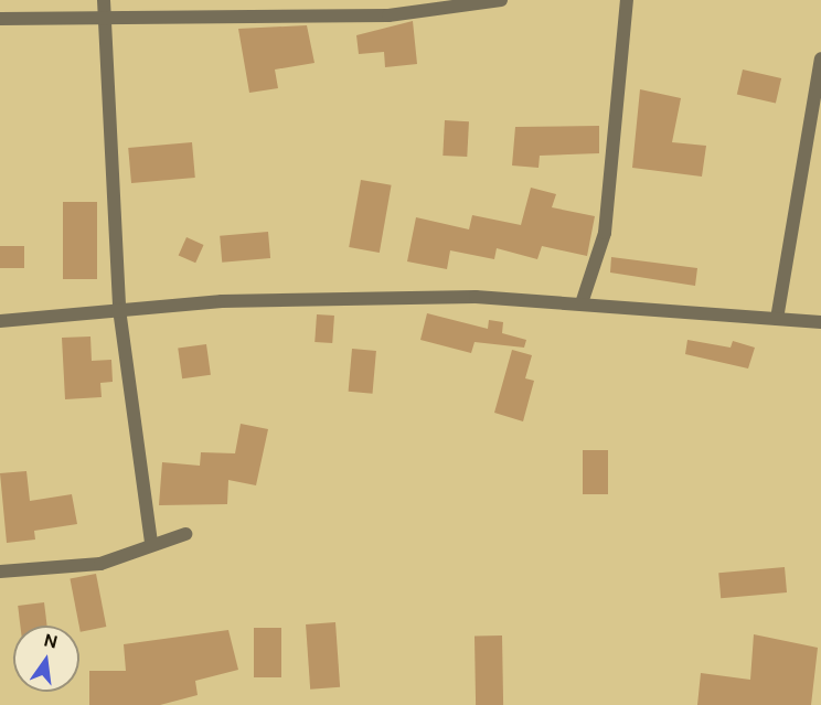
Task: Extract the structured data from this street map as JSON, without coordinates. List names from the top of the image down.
{
  "north": "top"
}
